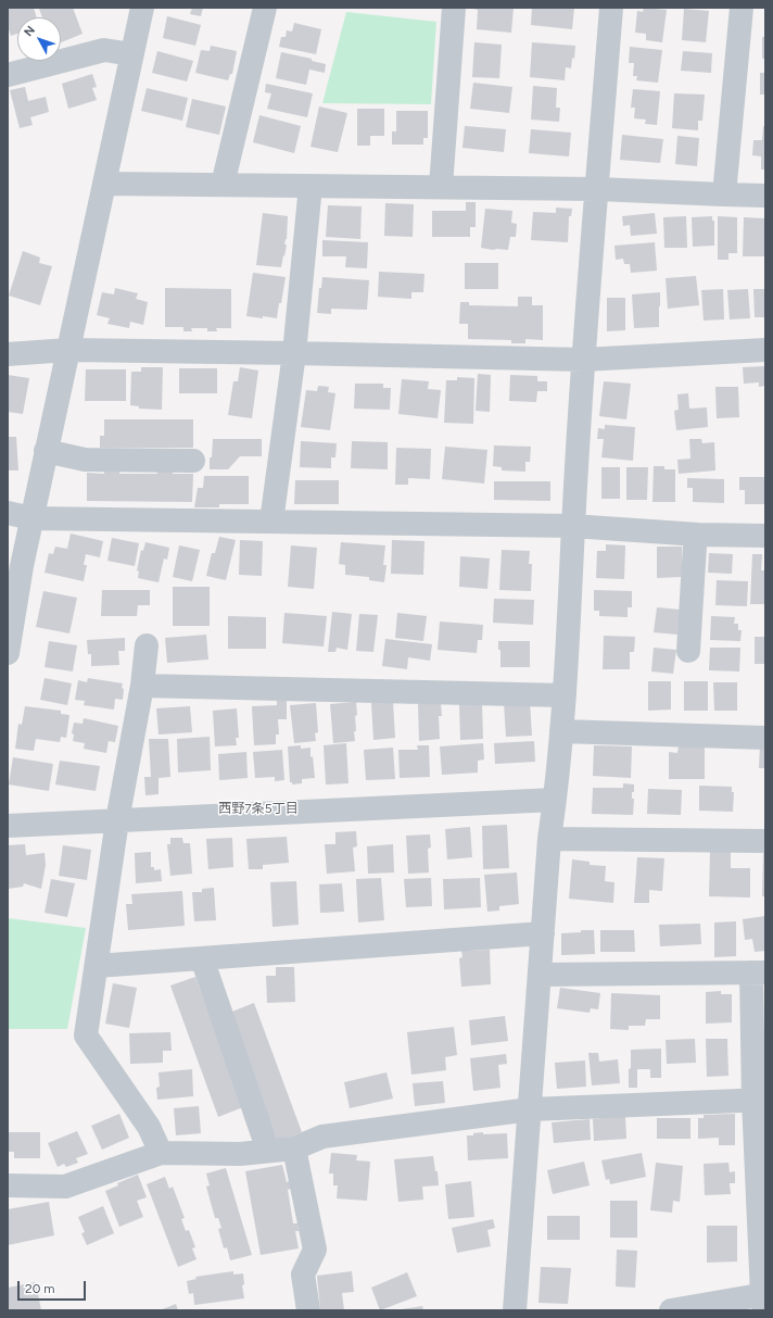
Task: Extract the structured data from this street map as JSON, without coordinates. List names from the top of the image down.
{
  "districts": ["西野7条5丁目"],
  "scale_bar": "20 m",
  "north": "top left"
}
